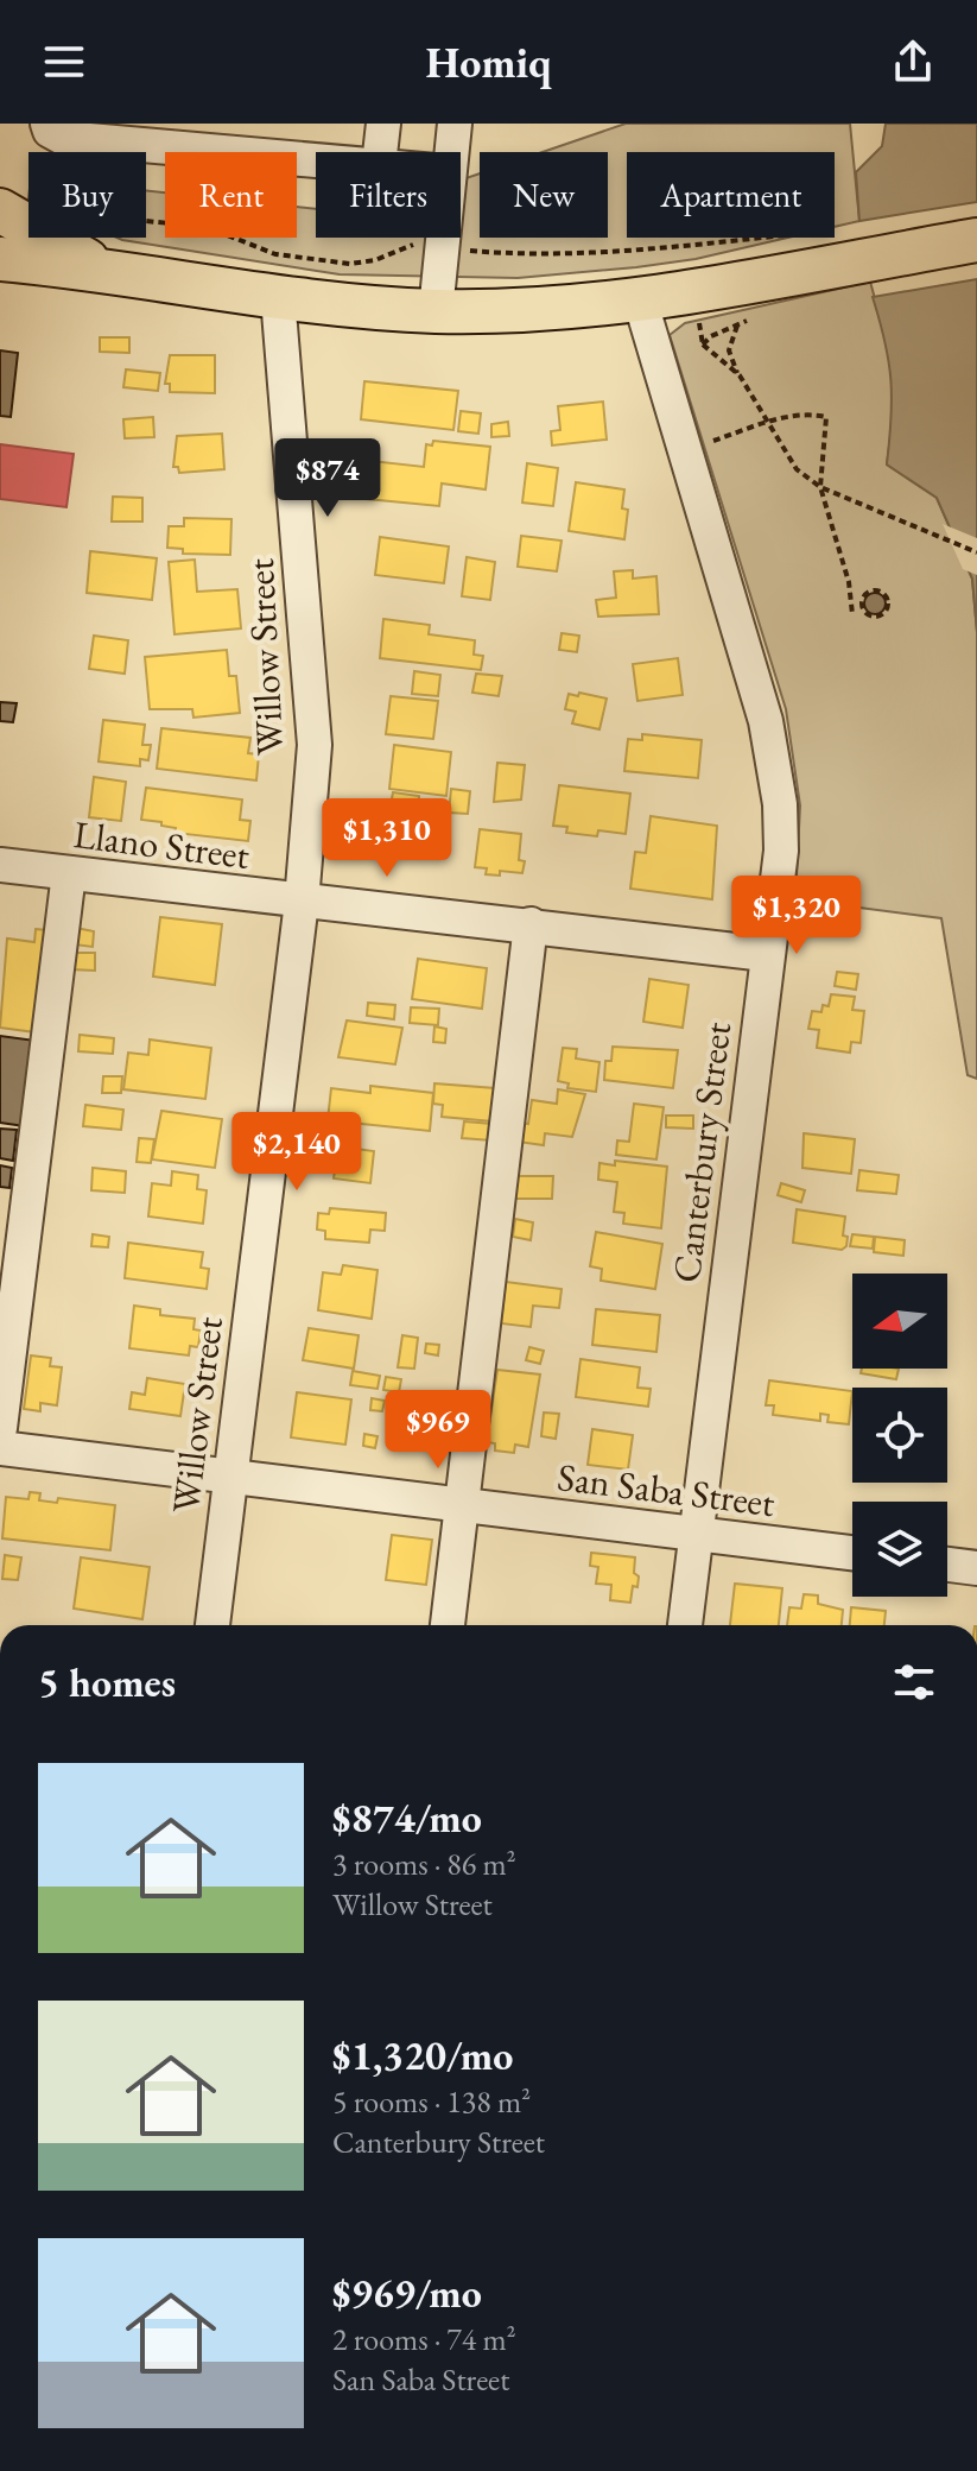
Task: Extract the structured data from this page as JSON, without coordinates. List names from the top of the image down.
{
  "streets": {
    "street": [
      "Willow Street",
      "Llano Street",
      "Canterbury Street",
      "San Saba Street"
    ]
  },
  "crossings": [
    ["Willow Street", "Llano Street"],
    ["Willow Street", "San Saba Street"],
    ["Llano Street", "Canterbury Street"],
    ["Canterbury Street", "San Saba Street"]
  ],
  "north": "left",
  "page": {
    "header": "Homiq",
    "chip": [
      "Buy",
      "Rent",
      "Filters",
      "New",
      "Apartment"
    ],
    "price": [
      "$874",
      "$1,310",
      "$1,320",
      "$2,140",
      "$969"
    ],
    "heading": "5 homes",
    "list": [
      {
        "name": "$874/mo",
        "note": "3 rooms · 86 m² · Willow Street"
      },
      {
        "name": "$1,320/mo",
        "note": "5 rooms · 138 m² · Canterbury Street"
      },
      {
        "name": "$969/mo",
        "note": "2 rooms · 74 m² · San Saba Street"
      }
    ]
  }
}
